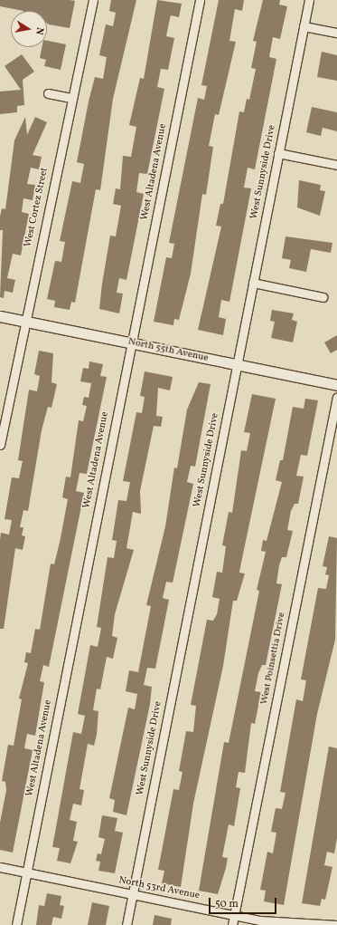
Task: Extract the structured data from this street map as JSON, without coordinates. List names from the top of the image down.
{
  "streets": {
    "street": [
      "West Altadena Avenue",
      "West Sunnyside Drive",
      "West Cortez Street",
      "North 55th Avenue",
      "West Poinsettia Drive",
      "North 53rd Avenue"
    ]
  },
  "crossings": [
    ["West Altadena Avenue", "North 55th Avenue"],
    ["West Altadena Avenue", "North 53rd Avenue"],
    ["West Sunnyside Drive", "North 55th Avenue"],
    ["West Sunnyside Drive", "North 53rd Avenue"],
    ["West Cortez Street", "North 55th Avenue"],
    ["West Poinsettia Drive", "North 53rd Avenue"]
  ],
  "scale_bar": "50 m",
  "north": "right"
}
